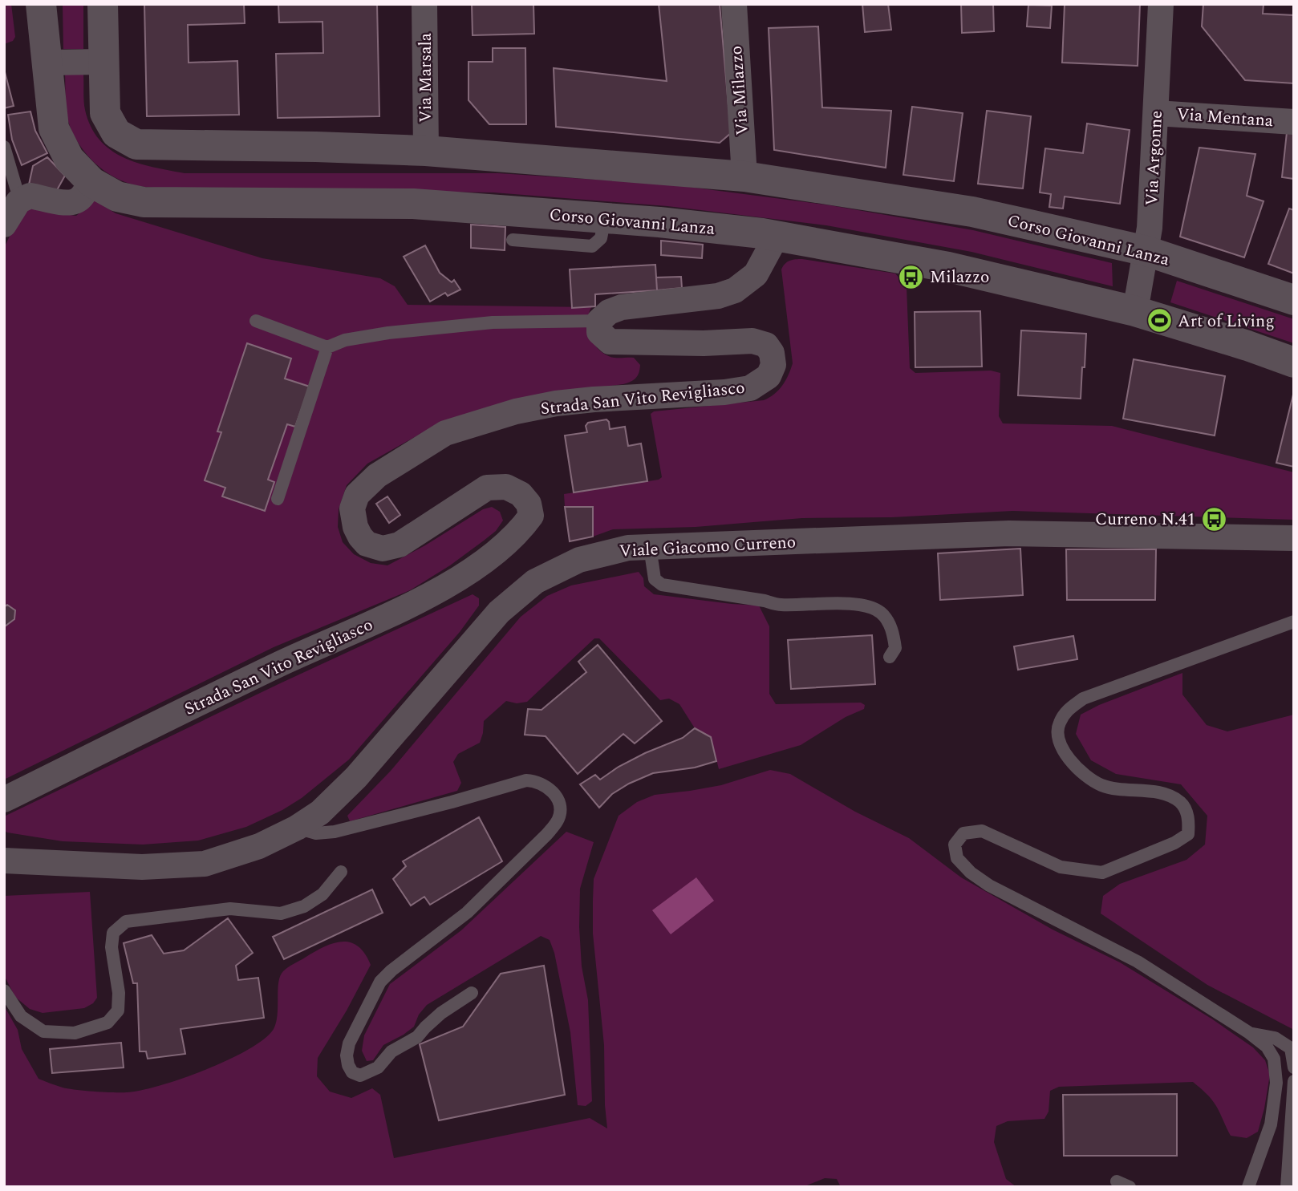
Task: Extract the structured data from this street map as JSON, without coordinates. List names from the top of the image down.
{
  "streets": {
    "street": [
      "Via Marsala",
      "Via Milazzo",
      "Via Mentana",
      "Via Argonne",
      "Corso Giovanni Lanza",
      "Strada San Vito Revigliasco",
      "Viale Giacomo Curreno"
    ]
  },
  "crossings": [
    ["Via Marsala", "Corso Giovanni Lanza"],
    ["Via Milazzo", "Corso Giovanni Lanza"],
    ["Via Mentana", "Via Argonne"],
    ["Via Argonne", "Corso Giovanni Lanza"]
  ],
  "places": {
    "bus stop": ["Milazzo", "Curreno N.41"],
    "sports": ["Art of Living"]
  }
}
